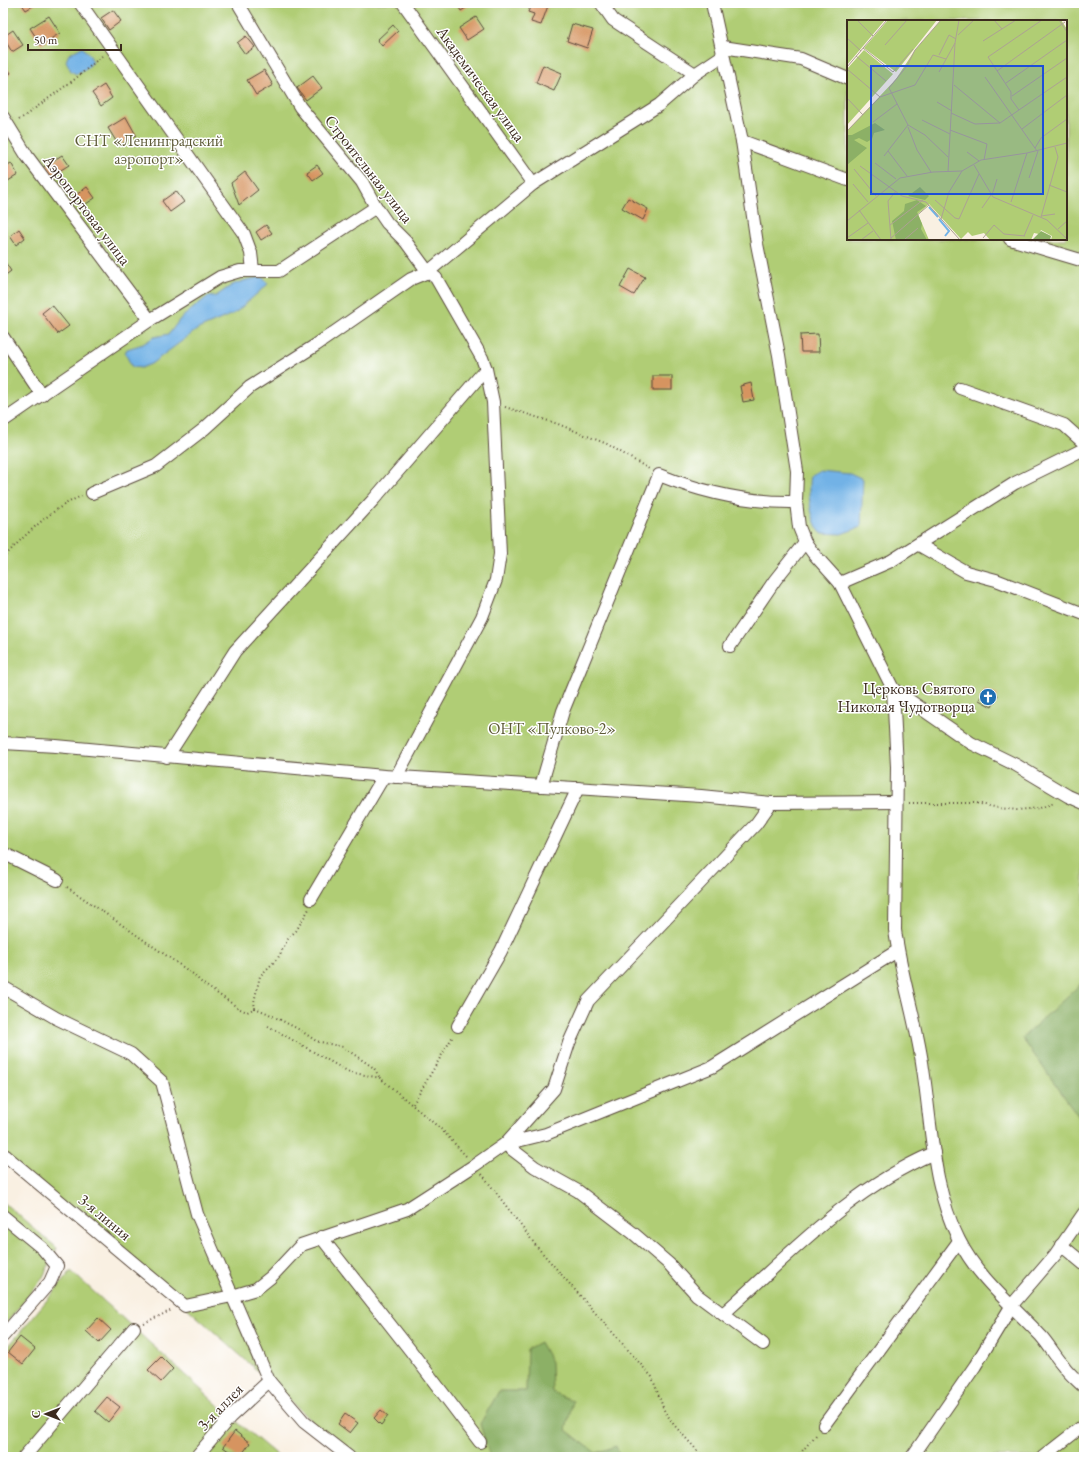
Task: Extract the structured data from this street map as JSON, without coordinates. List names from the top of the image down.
{
  "streets": {
    "street": [
      "Академическая улица",
      "Строительная улица",
      "Аэропортовая улица",
      "3-я линия",
      "3-я аллея"
    ]
  },
  "parks": ["СНТ «Ленинградский аэропорт»", "ОНТ «Пулково-2»"],
  "places": {
    "church": ["Церковь Святого Николая Чудотворца"]
  },
  "scale_bar": "50 m",
  "north": "left"
}
